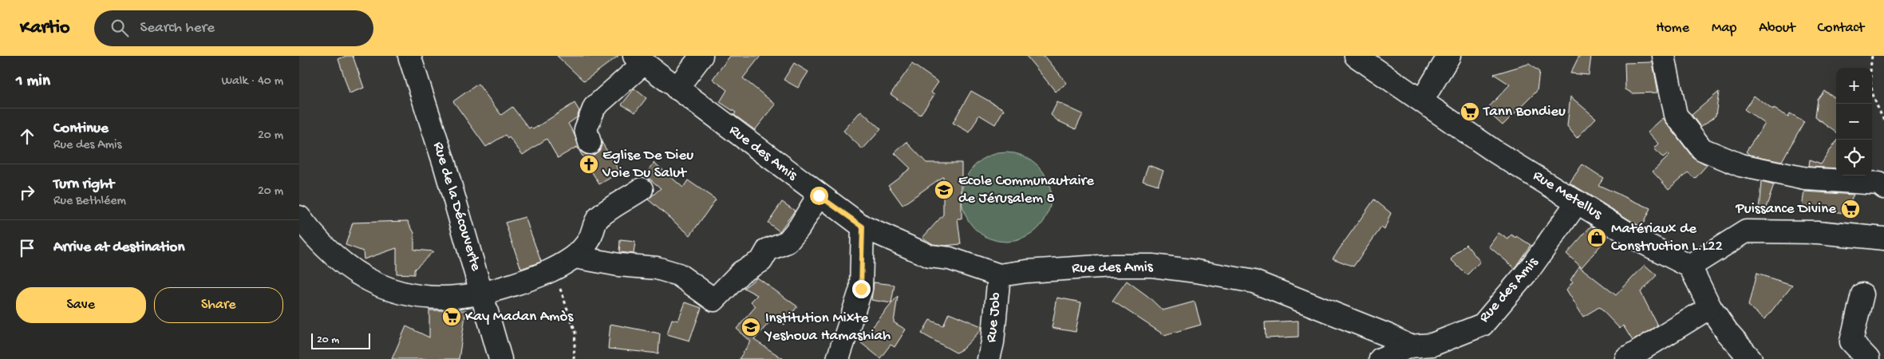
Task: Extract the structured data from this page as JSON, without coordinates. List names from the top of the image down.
{
  "streets": {
    "street": [
      "Rue des Amis",
      "Rue Metellus",
      "Rue de la Découverte",
      "Rue Job"
    ]
  },
  "crossings": [
    ["Rue des Amis", "Rue Metellus"],
    ["Rue des Amis", "Rue Job"]
  ],
  "places": {
    "supermarket": ["Tann Bondieu", "Puissance Divine", "Kay Madan Amòs"],
    "church": ["Eglise De Dieu Voie Du Salut"],
    "school or university": ["Ecole Communautaire de Jérusalem 8", "Institution Mixte Yeshoua Hamashiah"],
    "shop": ["Matériaux de Construction L.L22"]
  },
  "scale_bar": "20 m",
  "page": {
    "header": "Kartio",
    "search": "Search here",
    "nav": [
      "Home",
      "Map",
      "About",
      "Contact"
    ],
    "heading": ["1 min", "Walk · 40 m"],
    "map_buttons": ["+", "−"],
    "list": [
      ["Continue", "Rue des Amis", "20 m"],
      ["Turn right", "Rue Bethléem", "20 m"],
      "Arrive at destination"
    ],
    "buttons": ["Save", "Share"],
    "scale": "20 m"
  }
}
